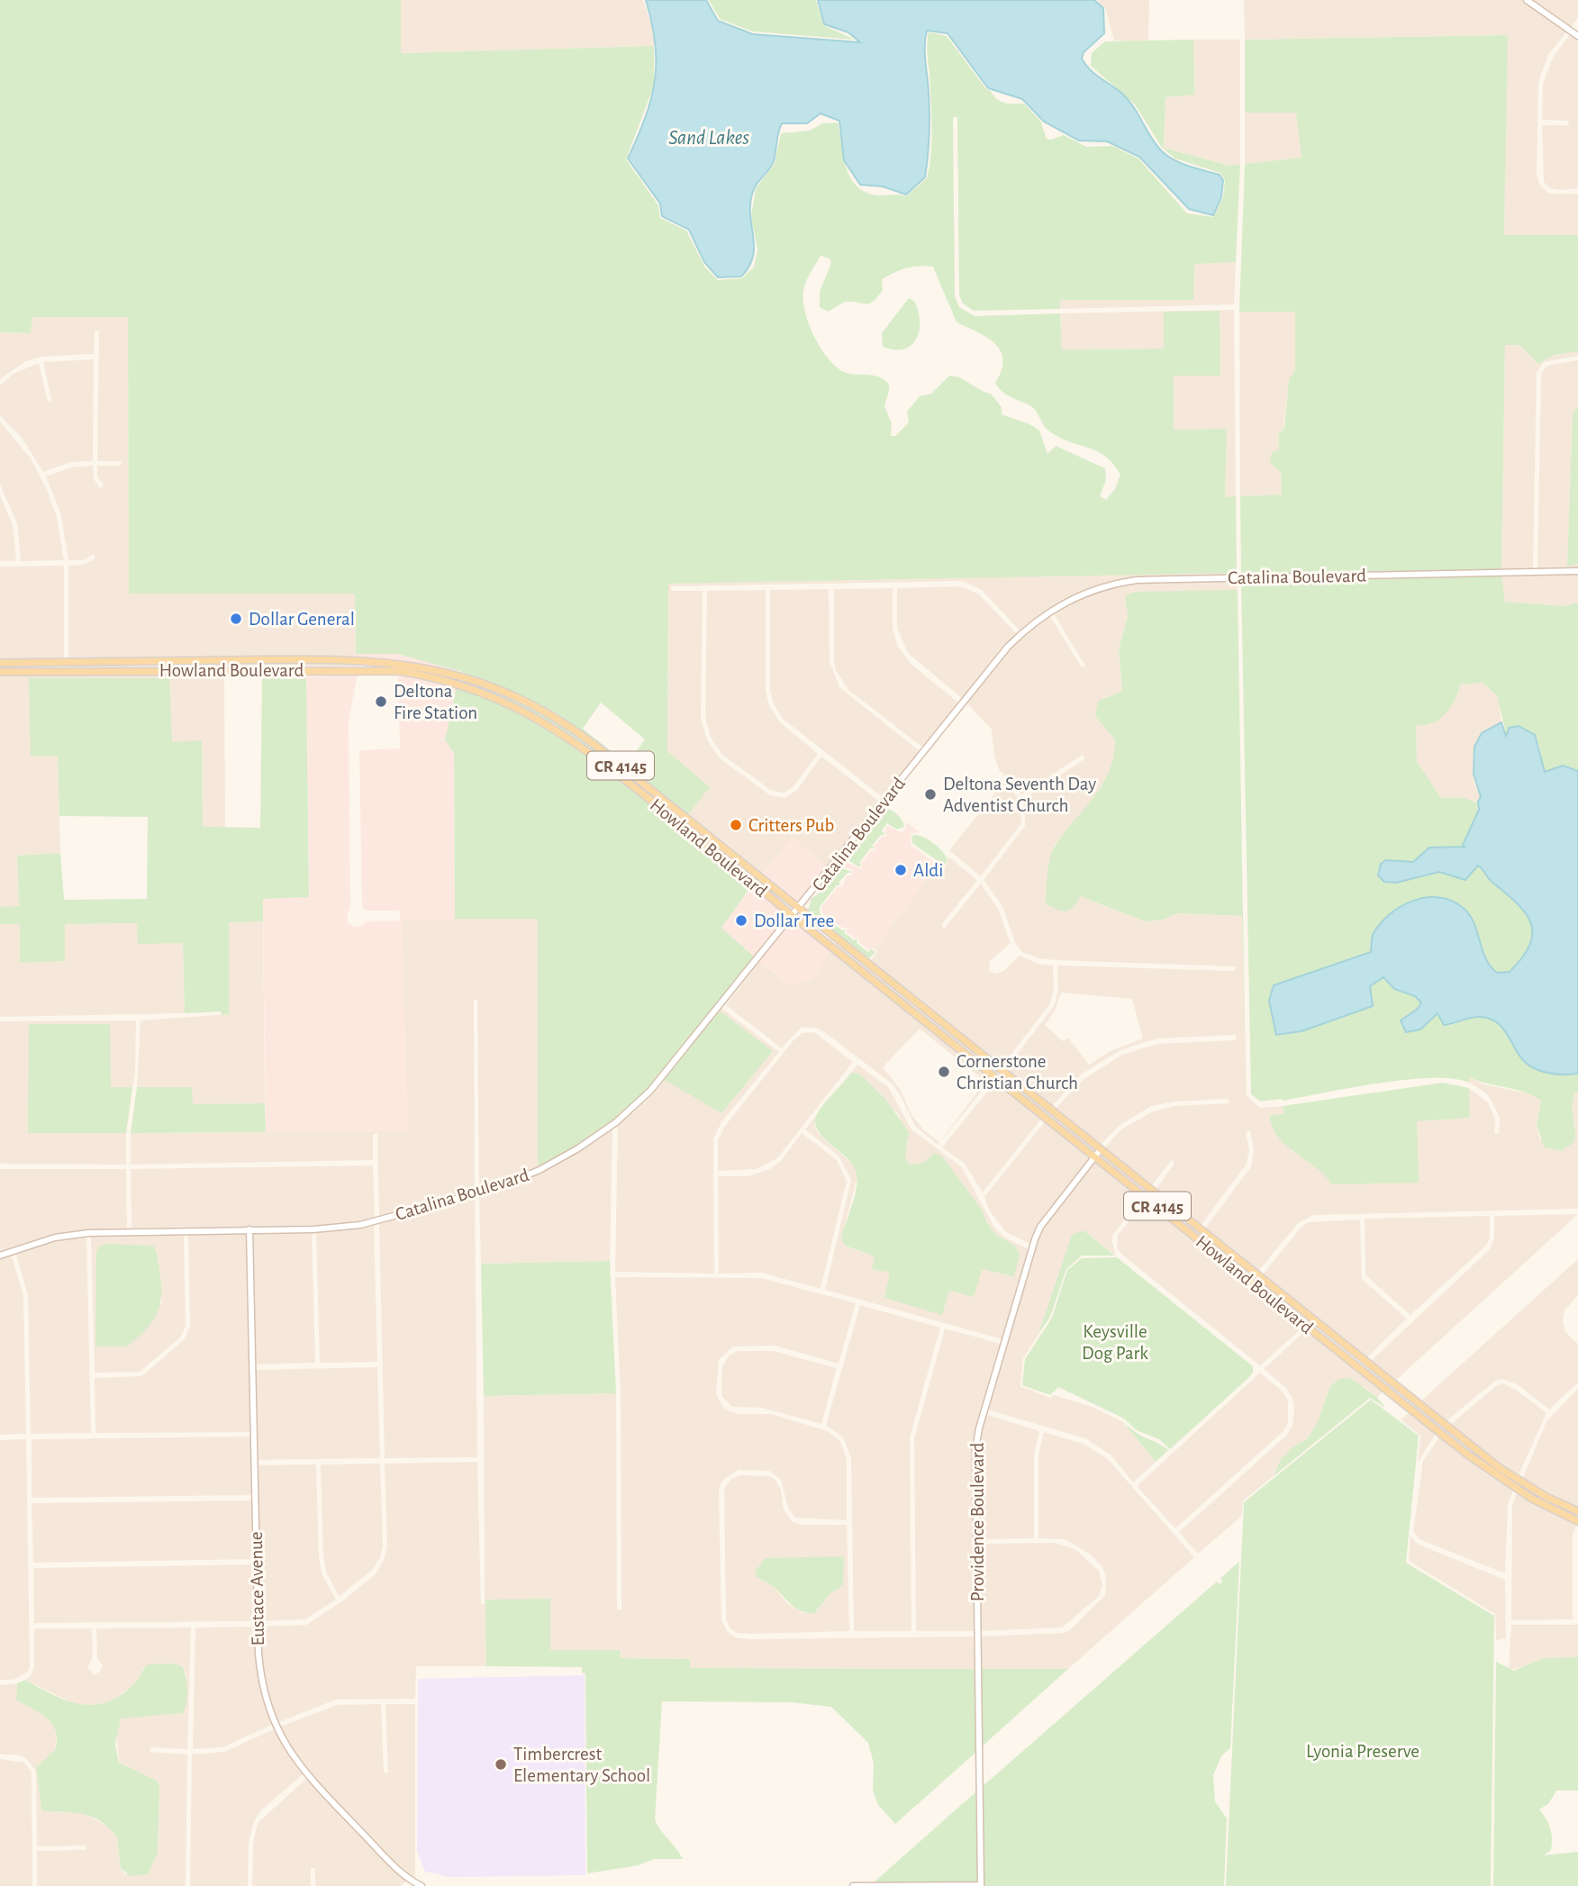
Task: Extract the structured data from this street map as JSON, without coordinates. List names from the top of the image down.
{
  "streets": {
    "main road": ["Howland Boulevard", "CR 4145"],
    "street": ["Catalina Boulevard", "Providence Boulevard", "Eustace Avenue"]
  },
  "crossings": [
    ["Catalina Boulevard", "Howland Boulevard"],
    ["Catalina Boulevard", "Eustace Avenue"],
    ["Howland Boulevard", "Providence Boulevard"]
  ],
  "water": ["Sand Lakes"],
  "parks": ["Keysville Dog Park", "Lyonia Preserve"],
  "places": [
    "Dollar General",
    "Deltona Fire Station",
    "Deltona Seventh Day Adventist Church",
    "Critters Pub",
    "Aldi",
    "Dollar Tree",
    "Cornerstone Christian Church",
    "Timbercrest Elementary School"
  ]
}
